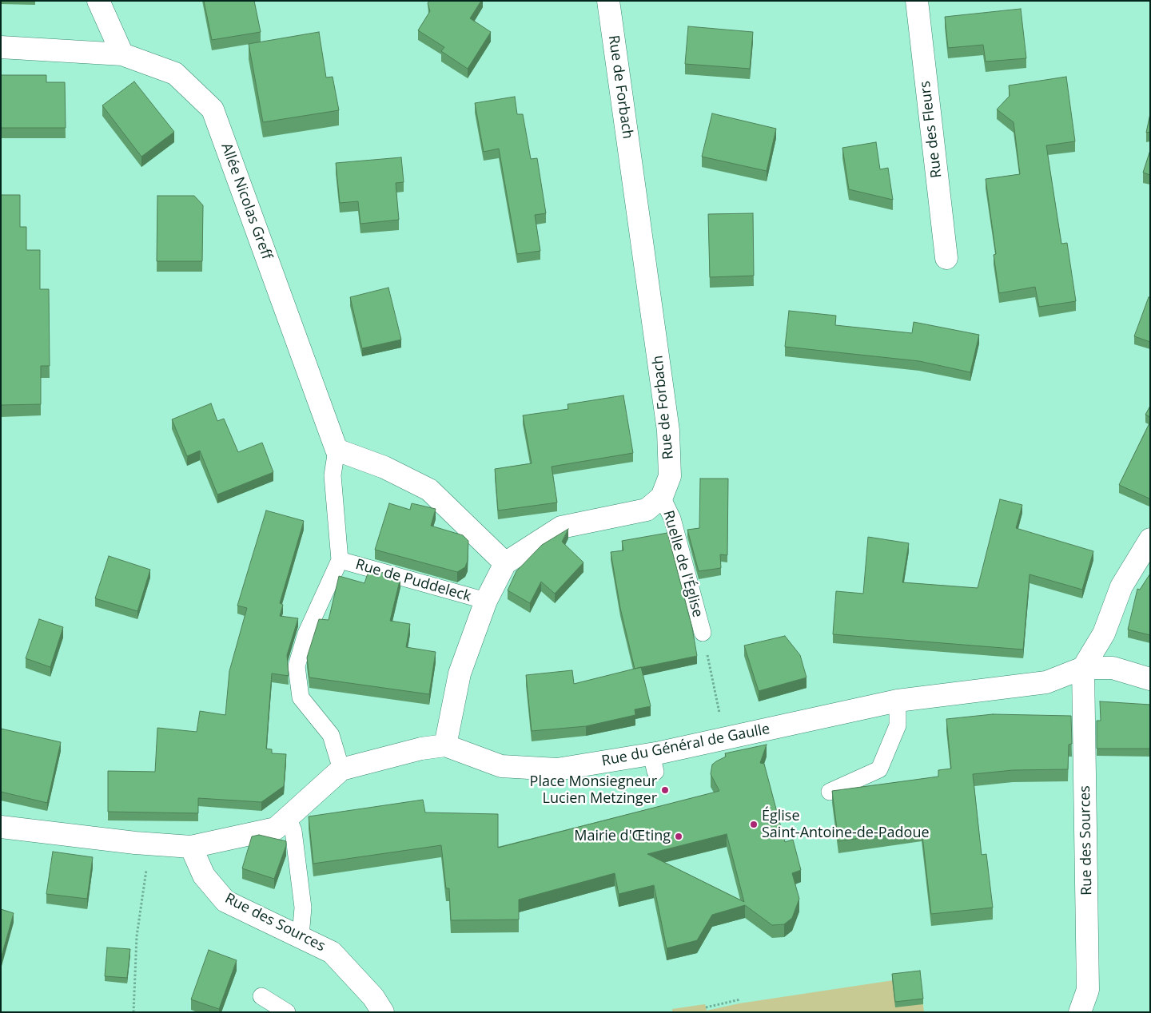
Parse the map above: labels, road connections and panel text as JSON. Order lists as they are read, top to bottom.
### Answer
{
  "streets": {
    "street": [
      "Rue de Forbach",
      "Rue des Fleurs",
      "Allée Nicolas Greff",
      "Rue du Général de Gaulle",
      "Rue des Sources"
    ],
    "lane": ["Ruelle de l'Église", "Rue de Puddeleck"]
  },
  "crossings": [
    ["Rue de Forbach", "Ruelle de l'Église"],
    ["Rue du Général de Gaulle", "Rue des Sources"]
  ],
  "places": ["Place Monsiegneur Lucien Metzinger", "Église Saint-Antoine-de-Padoue", "Mairie d'Œting"]
}
